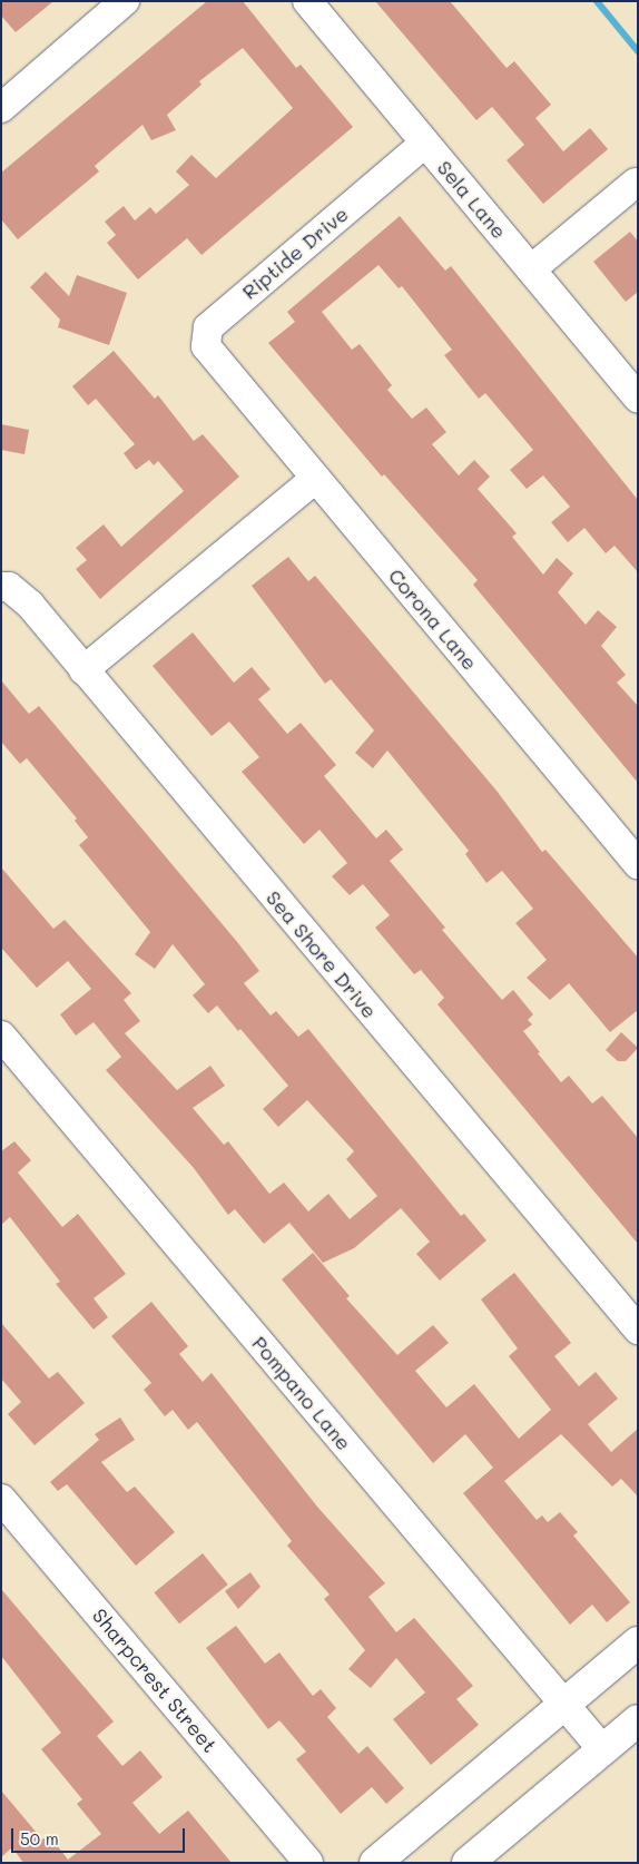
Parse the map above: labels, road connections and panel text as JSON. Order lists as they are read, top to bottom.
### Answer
{
  "streets": {
    "street": [
      "Sela Lane",
      "Riptide Drive",
      "Corona Lane",
      "Sea Shore Drive",
      "Pompano Lane",
      "Sharpcrest Street"
    ]
  },
  "crossings": [
    ["Sela Lane", "Riptide Drive"],
    ["Riptide Drive", "Corona Lane"]
  ],
  "scale_bar": "50 m"
}
